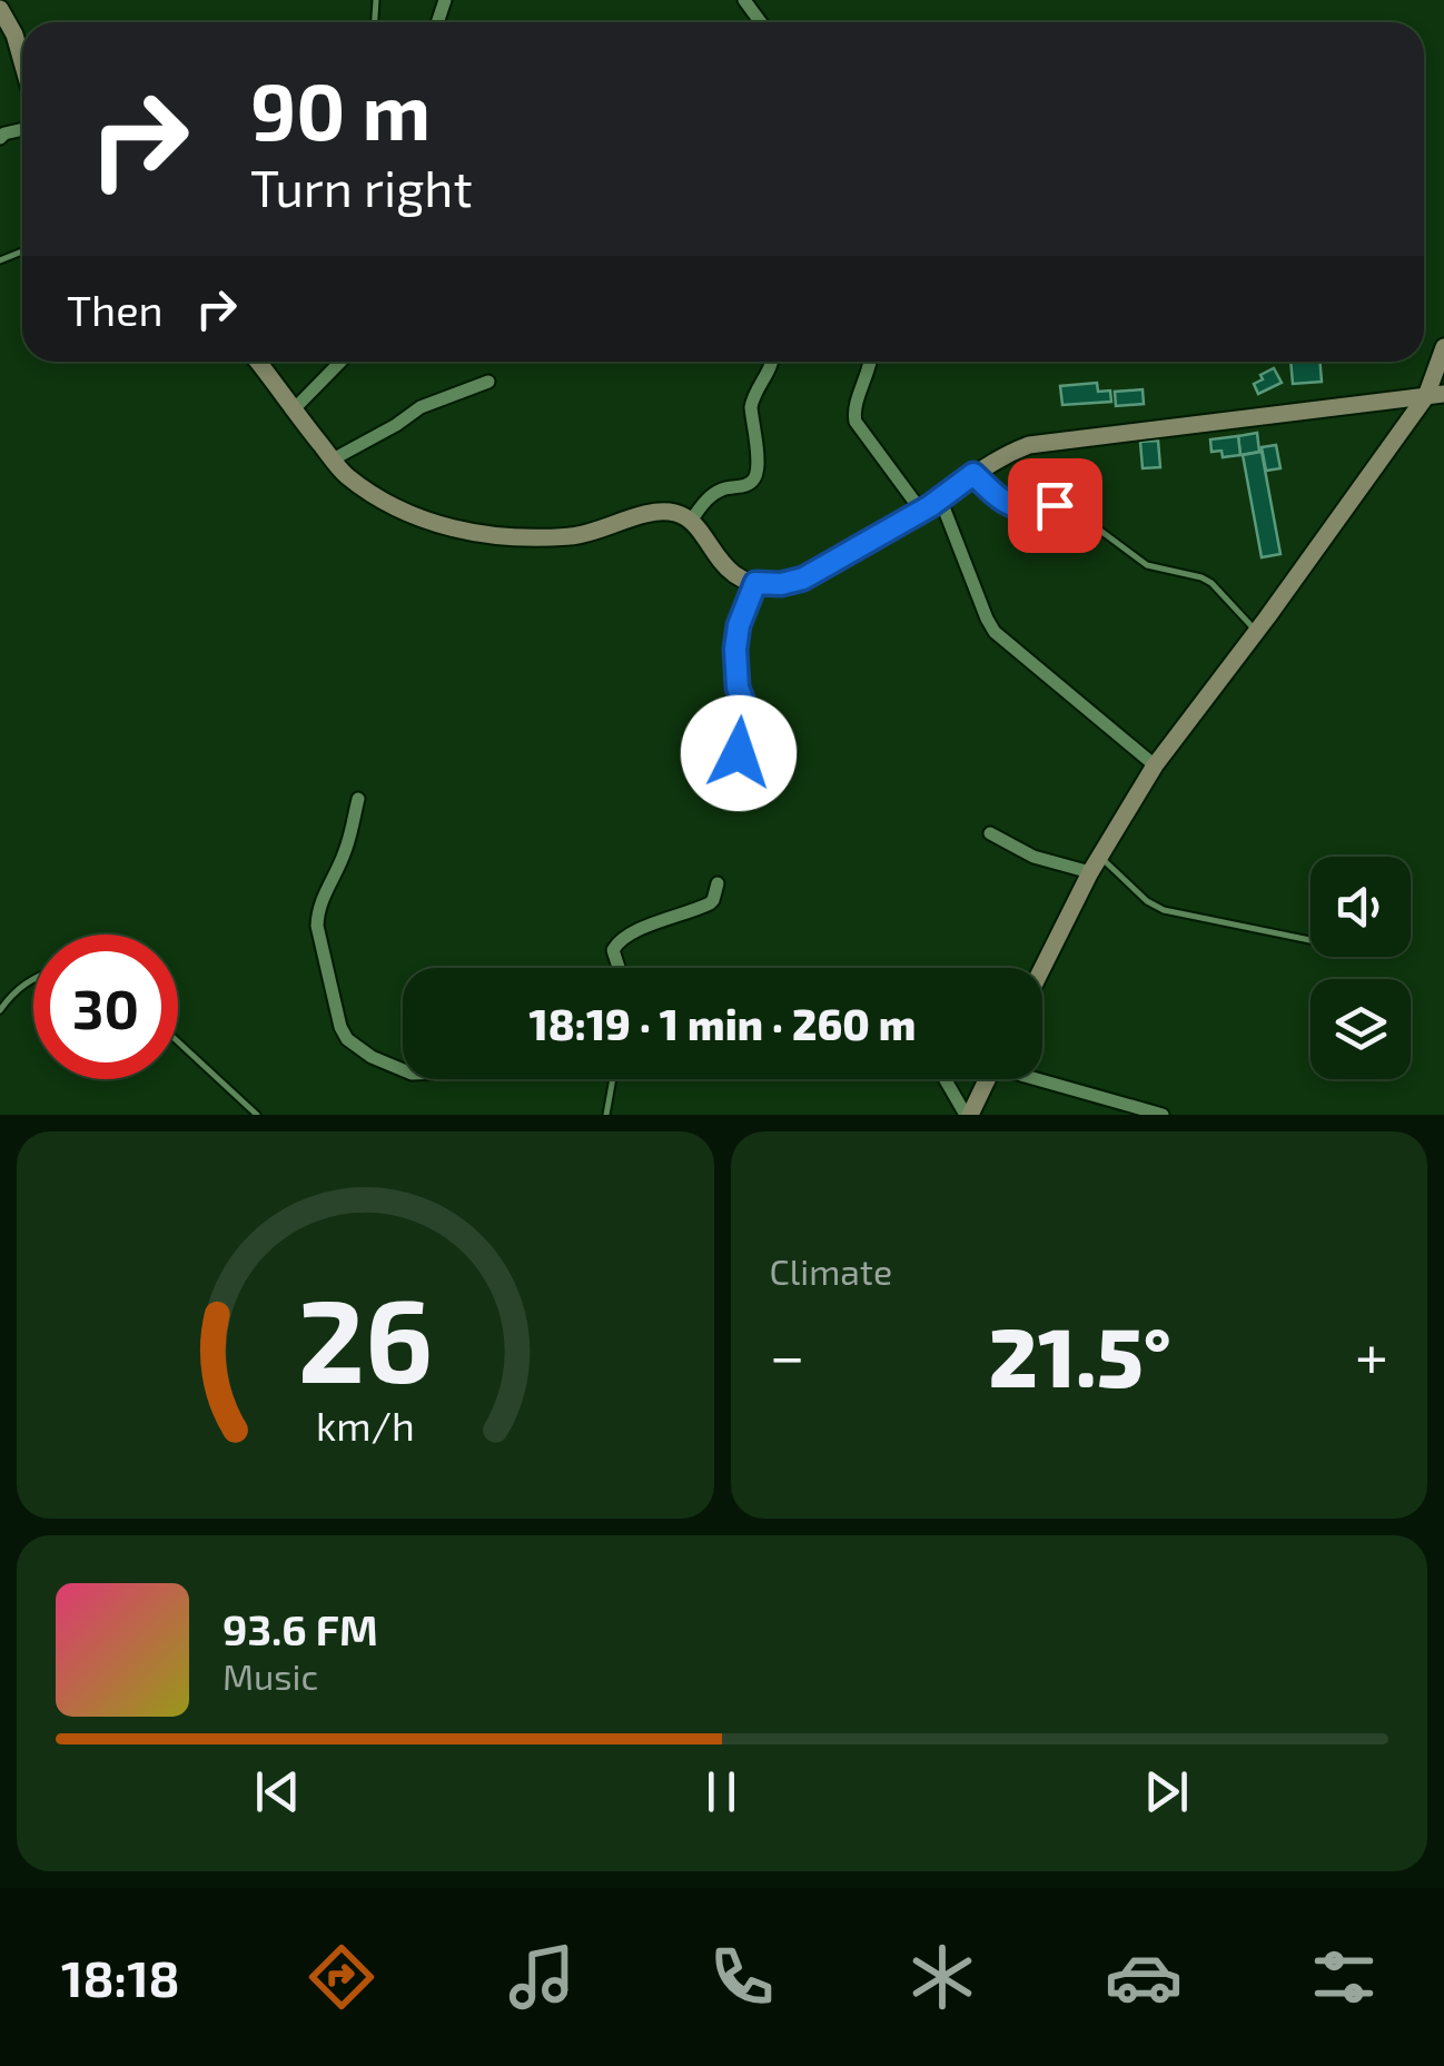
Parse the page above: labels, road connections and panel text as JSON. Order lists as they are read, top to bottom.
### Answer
{
  "page": {
    "turn": ["90 m", "Turn right"],
    "then": "Then",
    "limit": "30",
    "trip": "18:19 · 1 min · 260 m",
    "tile": "Climate",
    "heat": ["−", "21.5°", "+"],
    "song": ["93.6 FM", "Music"],
    "tabs": "18:18",
    "gauge": ["26", "km/h"]
  }
}
